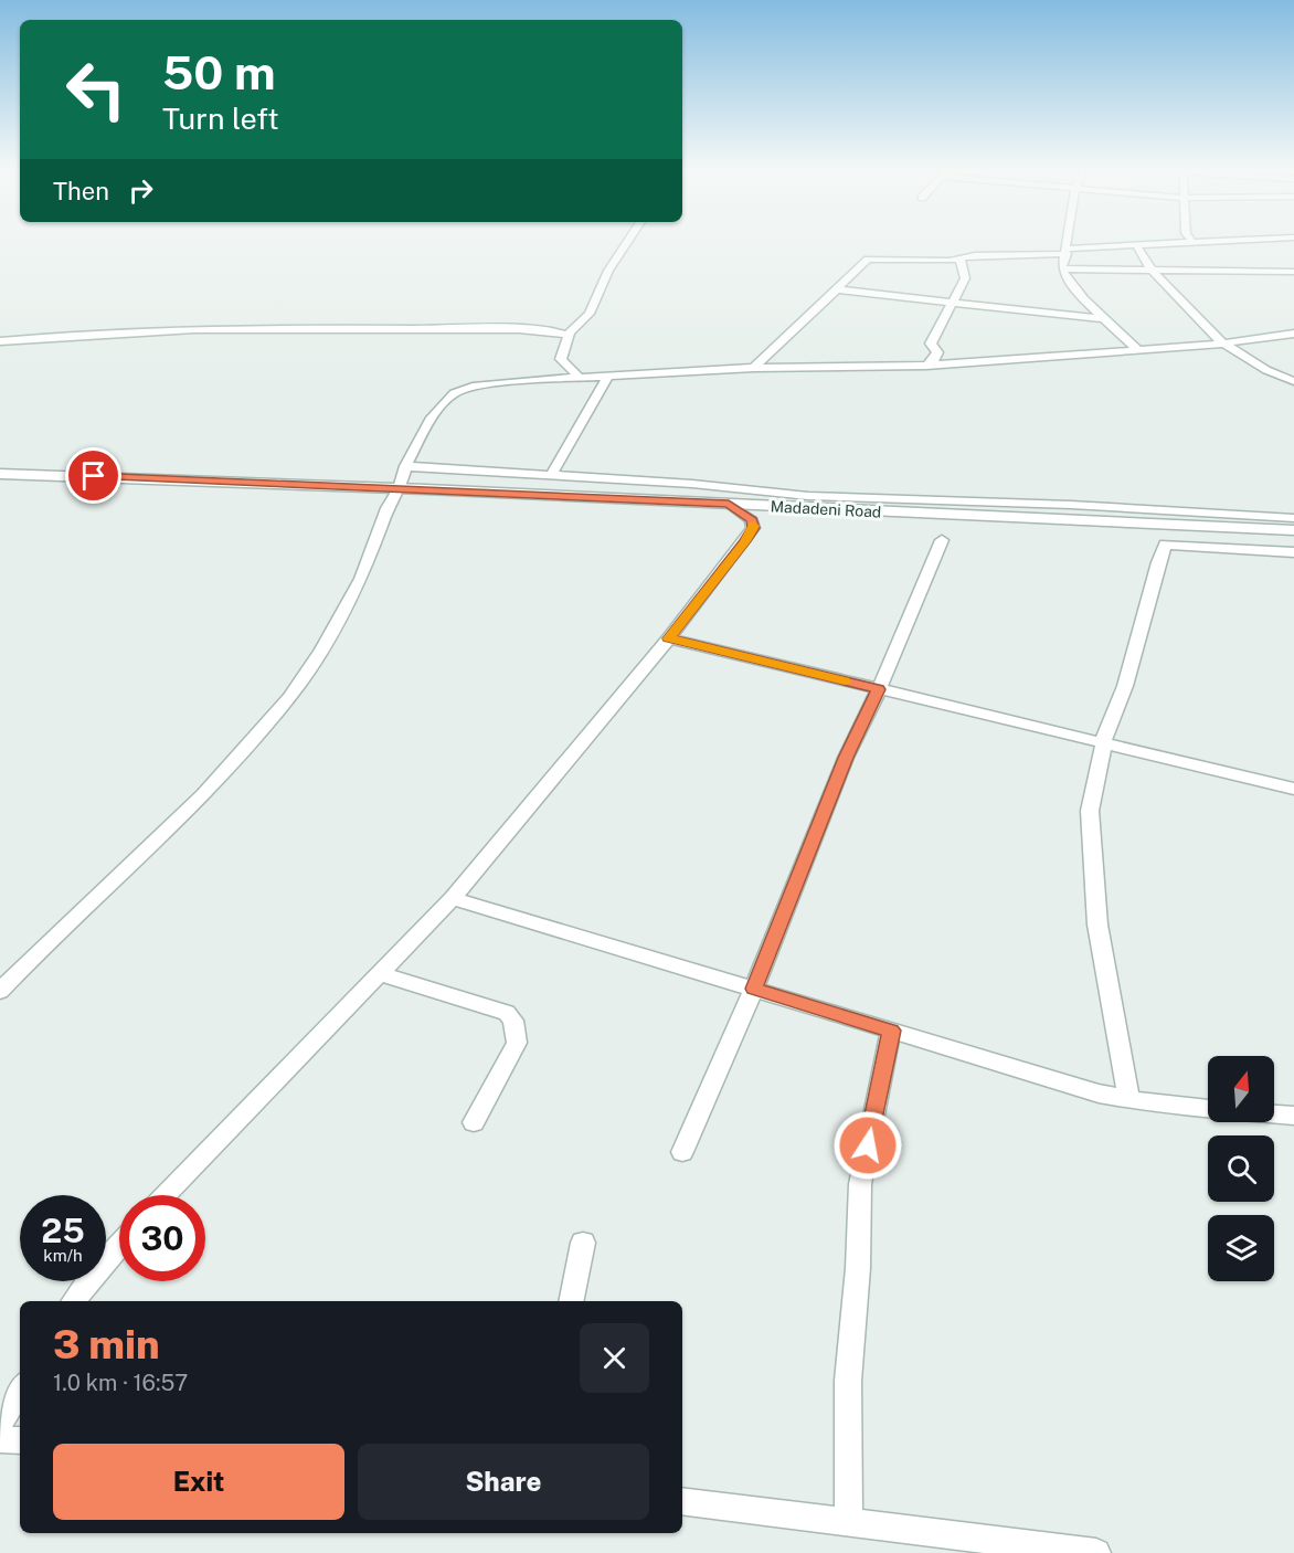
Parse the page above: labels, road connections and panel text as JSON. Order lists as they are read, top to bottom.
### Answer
{
  "streets": {
    "street": ["Madadeni Road"]
  },
  "north": "top",
  "page": {
    "turn": ["50 m", "Turn left"],
    "then": "Then",
    "speed": "25 km/h",
    "limit": "30",
    "heading": ["3 min", "1.0 km · 16:57"],
    "buttons": ["Exit", "Share"]
  }
}
